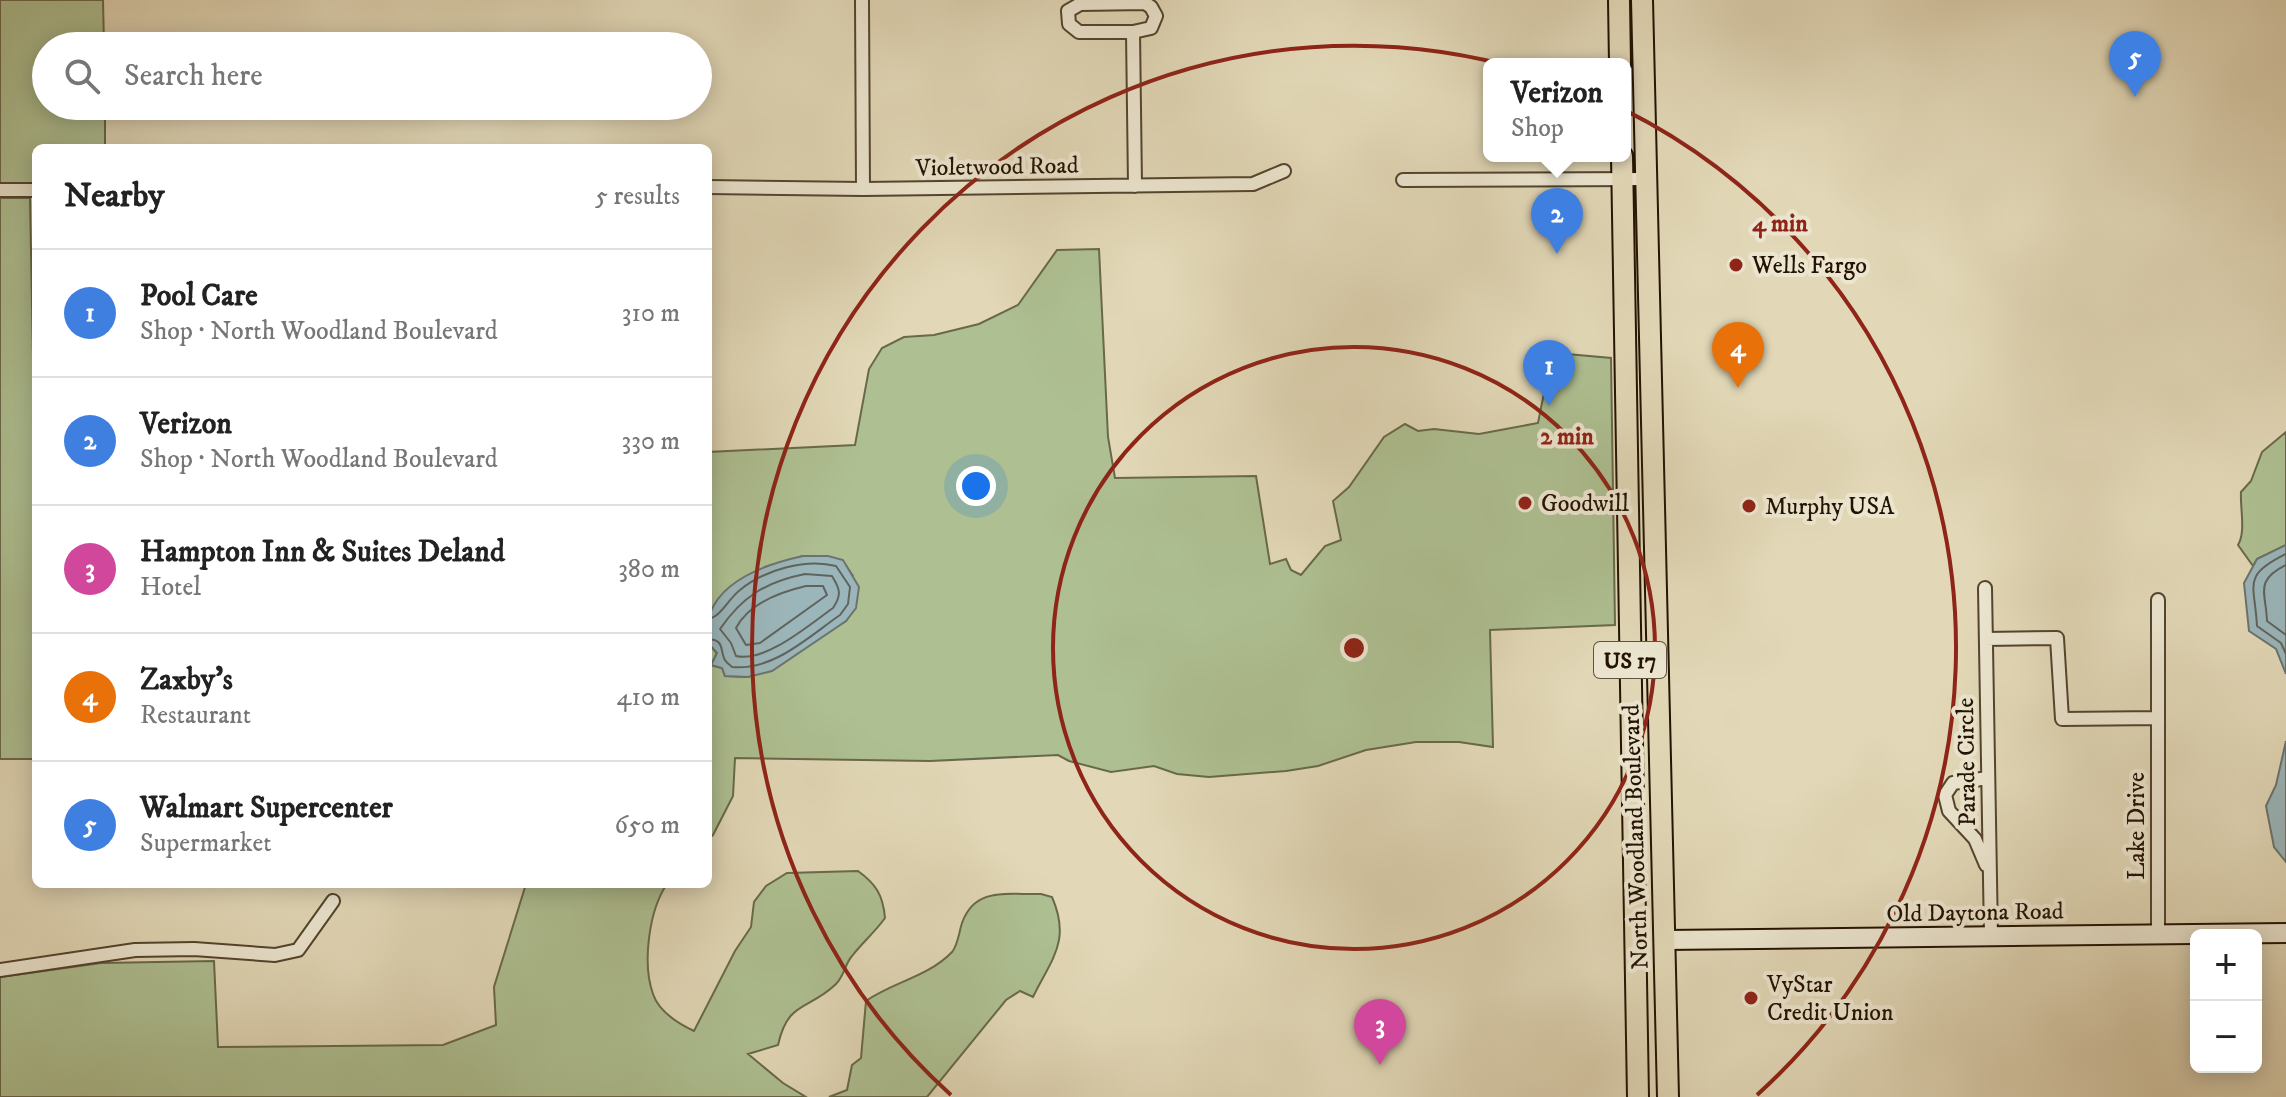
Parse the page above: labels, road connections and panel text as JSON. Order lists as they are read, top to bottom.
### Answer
{
  "streets": {
    "main road": ["US 17", "North Woodland Boulevard"],
    "street": [
      "Violetwood Road",
      "Parade Circle",
      "Lake Drive",
      "Old Daytona Road"
    ]
  },
  "crossings": [
    ["Parade Circle", "Old Daytona Road"],
    ["Lake Drive", "Old Daytona Road"],
    ["North Woodland Boulevard", "Old Daytona Road"]
  ],
  "places": [
    "Wells Fargo",
    "Goodwill",
    "Murphy USA",
    "VyStar Credit Union"
  ],
  "page": {
    "pins": [
      "5",
      "2",
      "4",
      "1",
      "3"
    ],
    "search": "Search here",
    "popup": ["Verizon", "Shop"],
    "heading": ["Nearby", "5 results"],
    "list": [
      {
        "mark": "1",
        "name": "Pool Care",
        "note": "Shop · North Woodland Boulevard",
        "value": "310 m"
      },
      {
        "mark": "2",
        "name": "Verizon",
        "note": "Shop · North Woodland Boulevard",
        "value": "330 m"
      },
      {
        "mark": "3",
        "name": "Hampton Inn & Suites Deland",
        "note": "Hotel",
        "value": "380 m"
      },
      {
        "mark": "4",
        "name": "Zaxby's",
        "note": "Restaurant",
        "value": "410 m"
      },
      {
        "mark": "5",
        "name": "Walmart Supercenter",
        "note": "Supermarket",
        "value": "650 m"
      }
    ],
    "map_buttons": ["+", "−"]
  },
  "rings": ["4 min", "2 min"]
}
